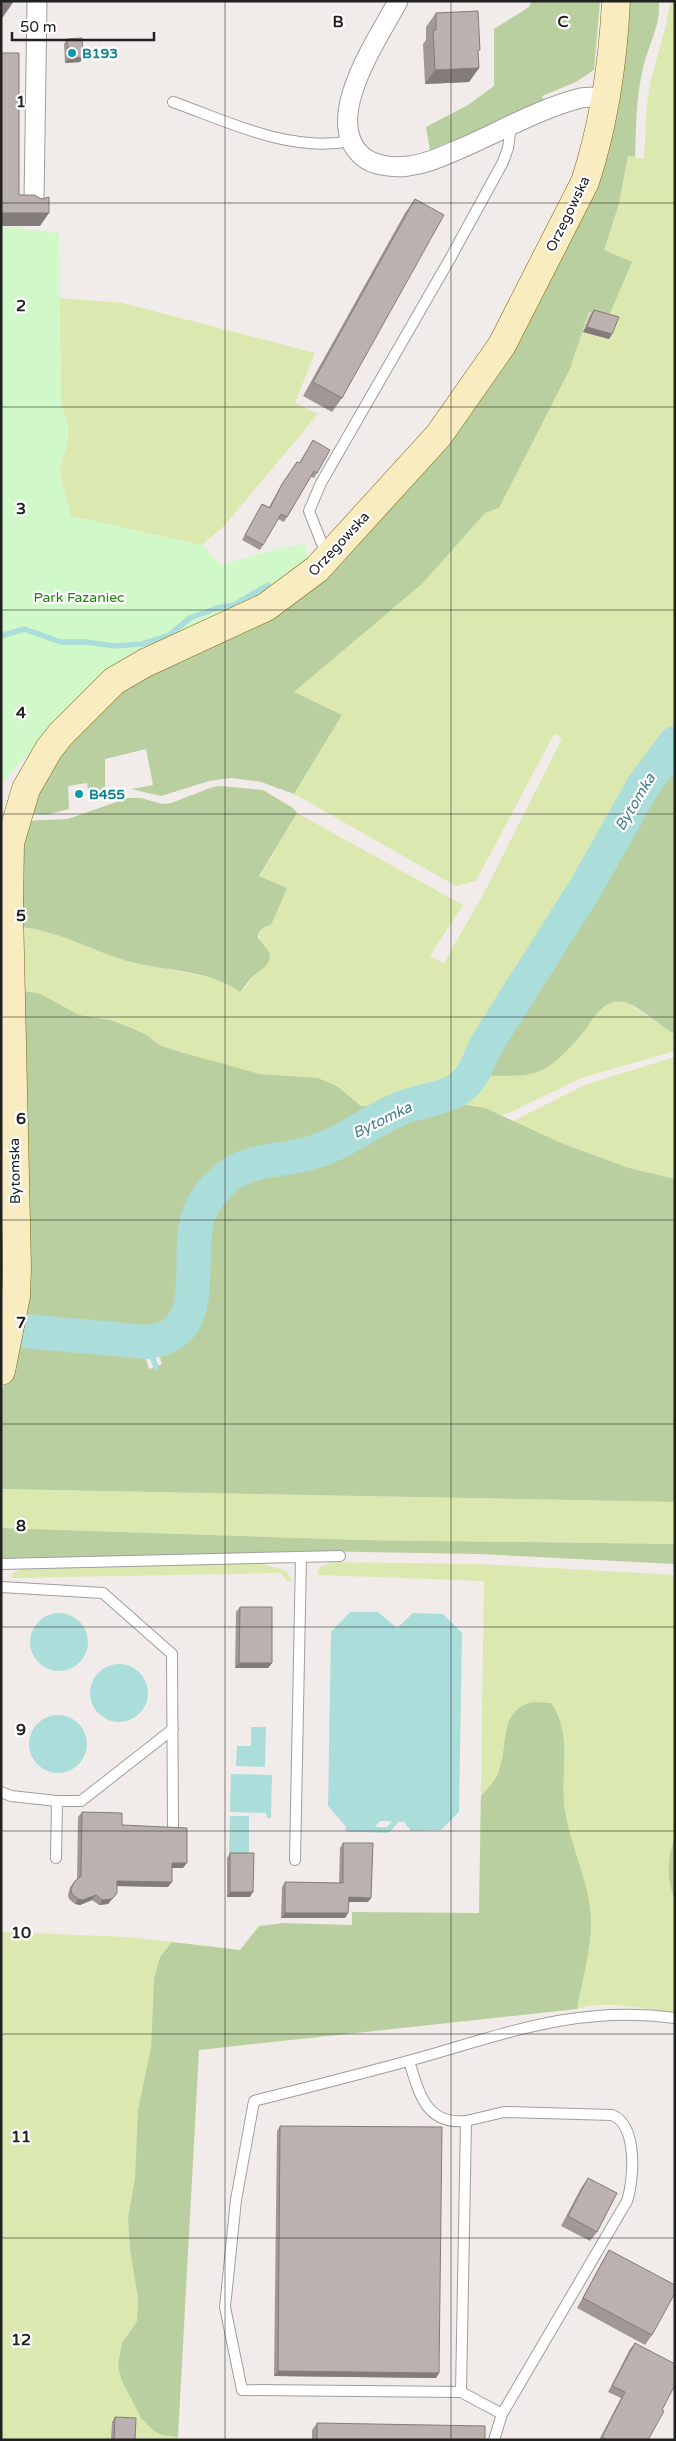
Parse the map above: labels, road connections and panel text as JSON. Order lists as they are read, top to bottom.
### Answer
{
  "streets": {
    "street": ["Orzegowska", "Bytomska"]
  },
  "crossings": [
    ["Orzegowska", "Bytomska"]
  ],
  "water": ["Bytomka"],
  "parks": ["Park Fazaniec"],
  "places": ["B193", "B455"],
  "scale_bar": "50 m",
  "grid": {
    "columns": ["B", "C"],
    "rows": [
      "1",
      "2",
      "3",
      "4",
      "5",
      "6",
      "7",
      "8",
      "9",
      "10",
      "11",
      "12"
    ]
  }
}
